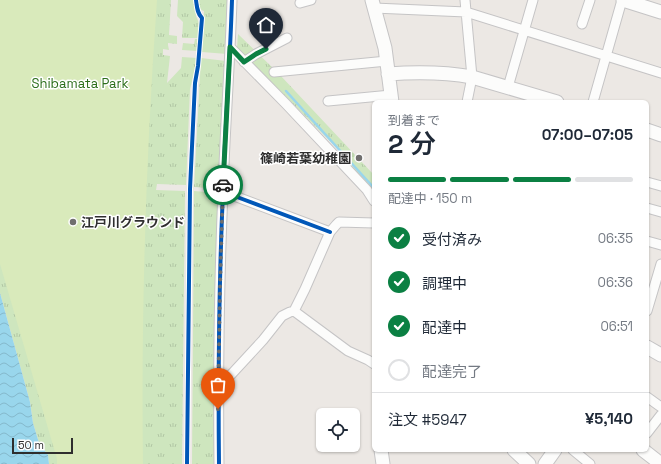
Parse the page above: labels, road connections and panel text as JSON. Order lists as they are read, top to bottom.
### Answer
{
  "parks": ["Shibamata Park"],
  "places": ["篠崎若葉幼稚園", "江戸川グラウンド"],
  "scale_bar": "50 m",
  "page": {
    "heading": ["2 分", "到着まで", "07:00–07:05"],
    "panel": ["注文 #5947", "¥5,140"],
    "bar": "配達中 · 150 m",
    "list": [
      ["受付済み", "06:35"],
      ["調理中", "06:36"],
      ["配達中", "06:51"],
      "配達完了"
    ],
    "scale": "50 m"
  }
}
